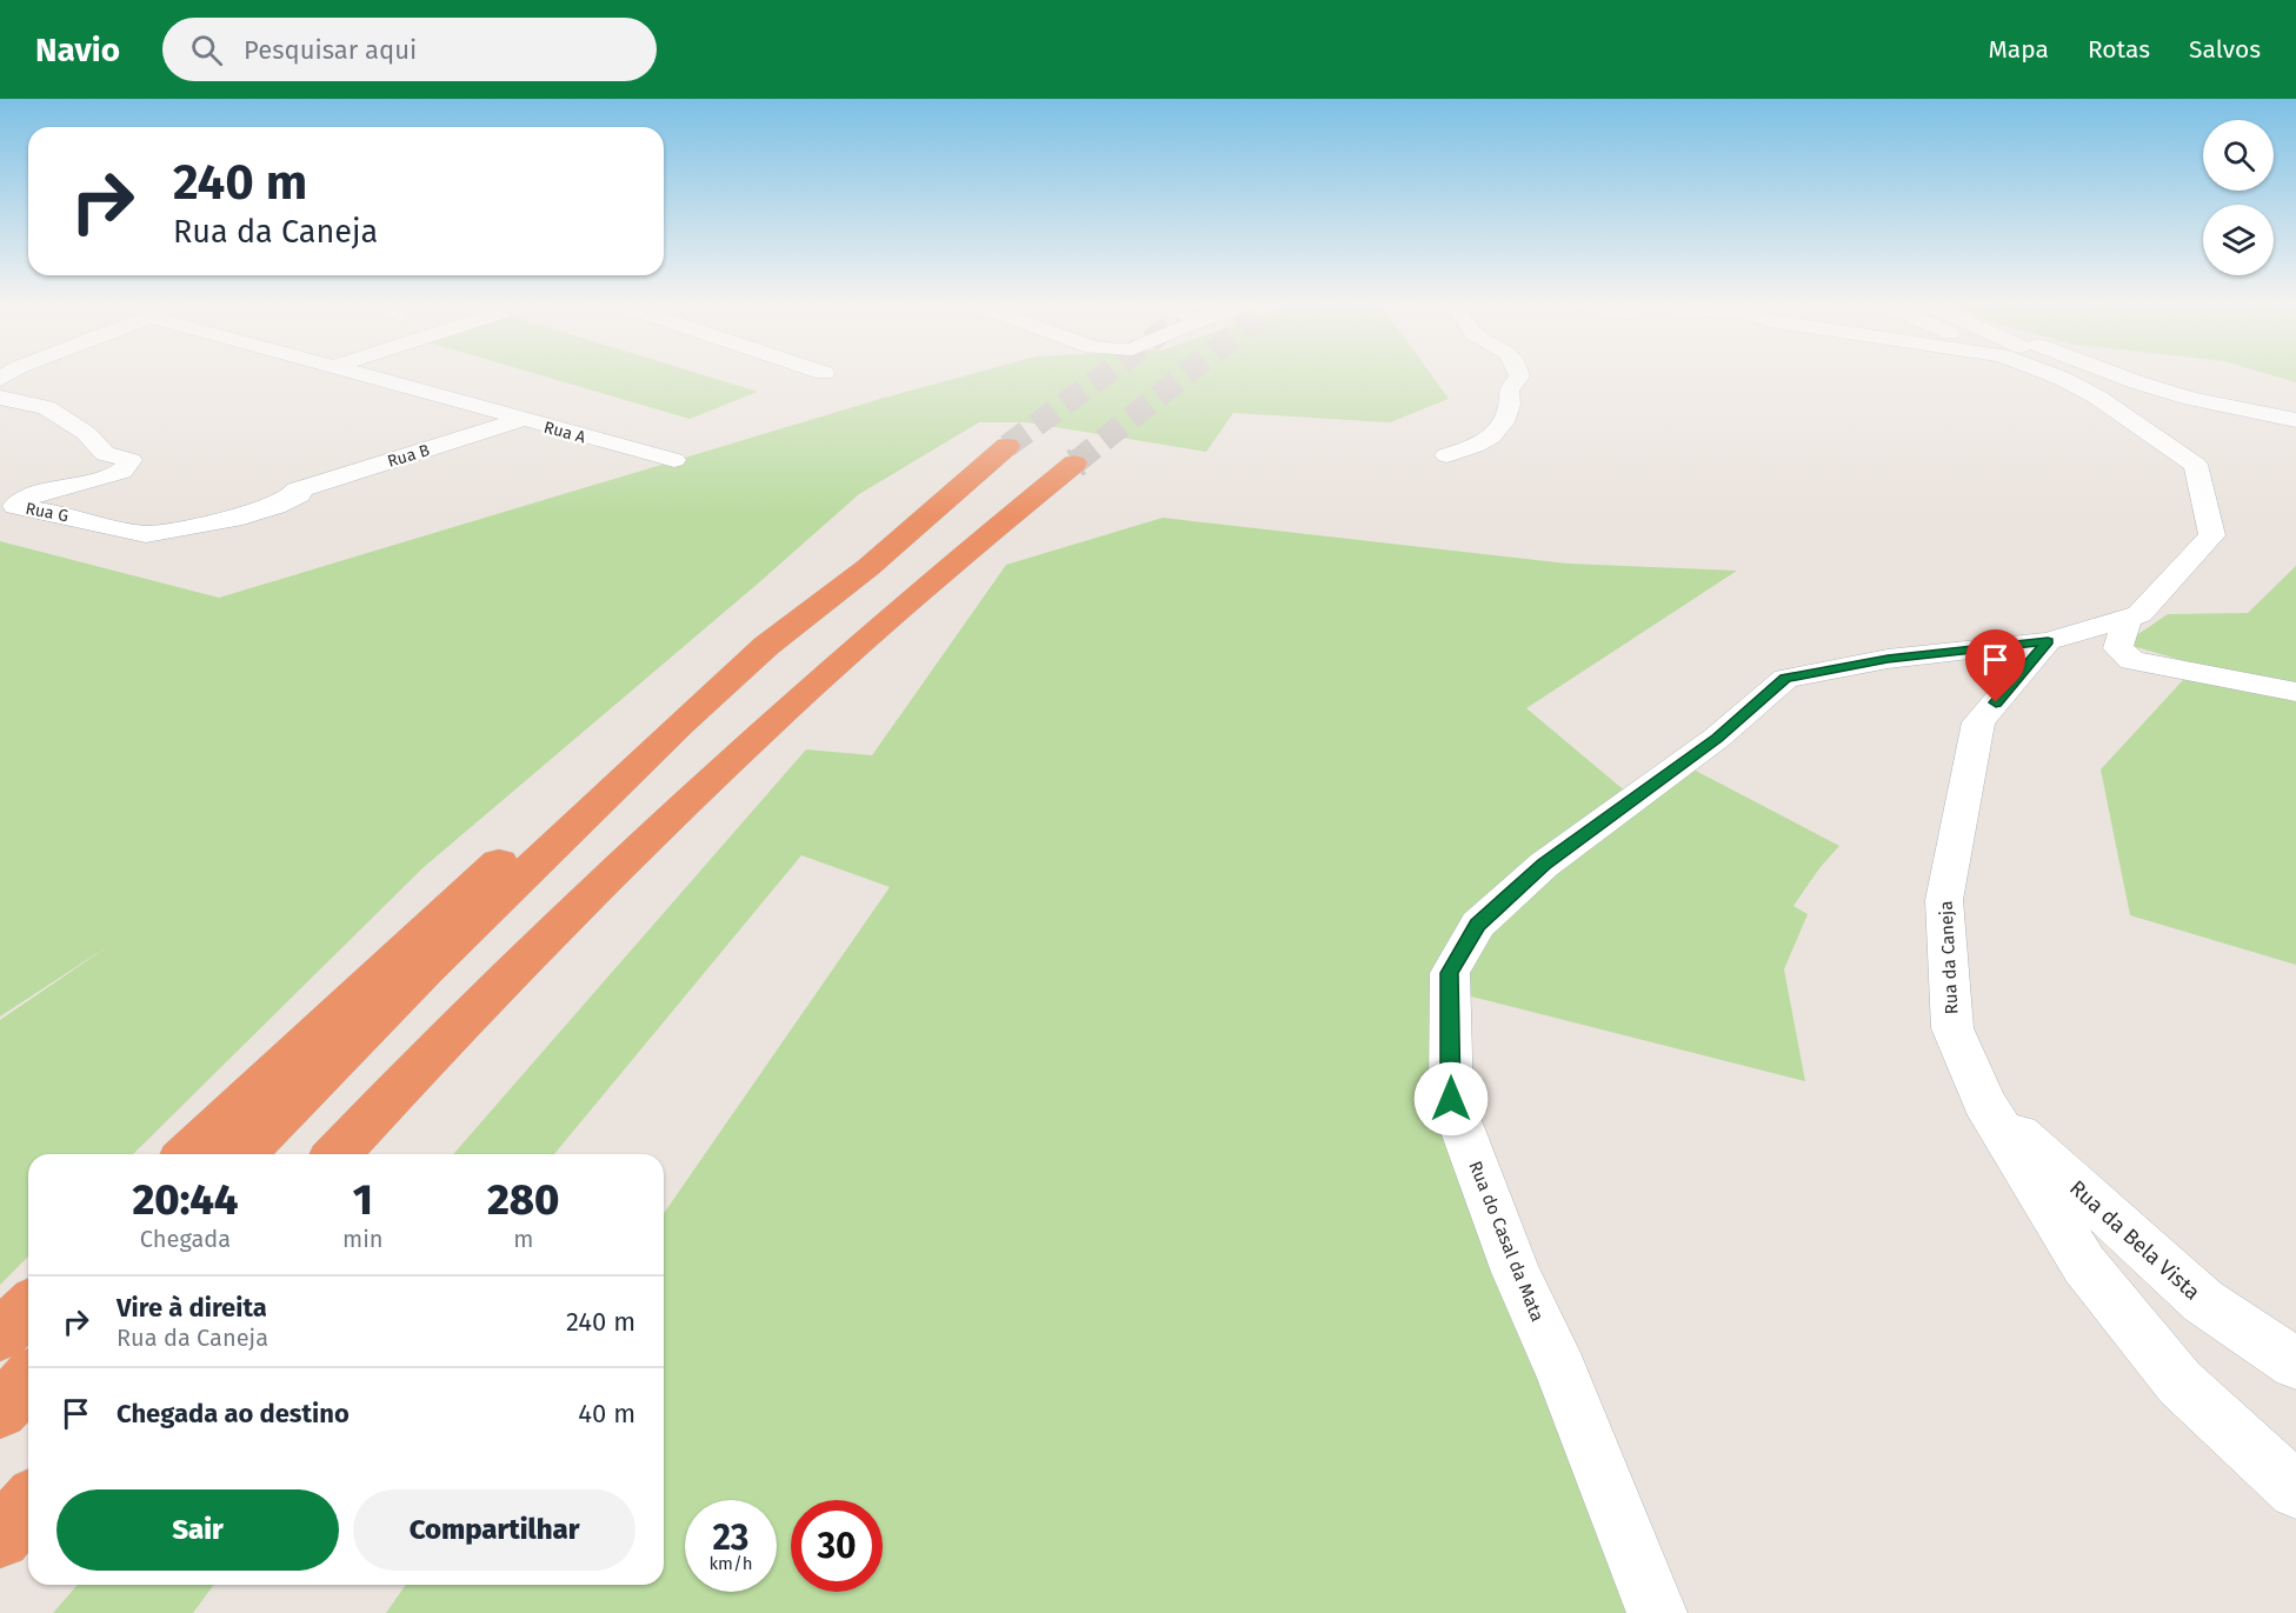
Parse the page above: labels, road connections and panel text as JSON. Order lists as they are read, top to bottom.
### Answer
{
  "streets": {
    "street": [
      "Rua A",
      "Rua B",
      "Rua G",
      "Rua da Caneja",
      "Rua da Bela Vista",
      "Rua do Casal da Mata"
    ]
  },
  "crossings": [
    ["Rua A", "Rua B"],
    ["Rua B", "Rua G"],
    ["Rua da Caneja", "Rua da Bela Vista"],
    ["Rua da Caneja", "Rua do Casal da Mata"]
  ],
  "page": {
    "header": "Navio",
    "search": "Pesquisar aqui",
    "nav": ["Mapa", "Rotas", "Salvos"],
    "turn": ["240 m", "Rua da Caneja"],
    "eta": [
      "20:44",
      "Chegada",
      "1",
      "min",
      "280",
      "m"
    ],
    "list": [
      {
        "name": "Vire à direita",
        "note": "Rua da Caneja",
        "value": "240 m"
      },
      {
        "name": "Chegada ao destino",
        "value": "40 m"
      }
    ],
    "buttons": ["Sair", "Compartilhar"],
    "speed": "23 km/h",
    "limit": "30"
  }
}
